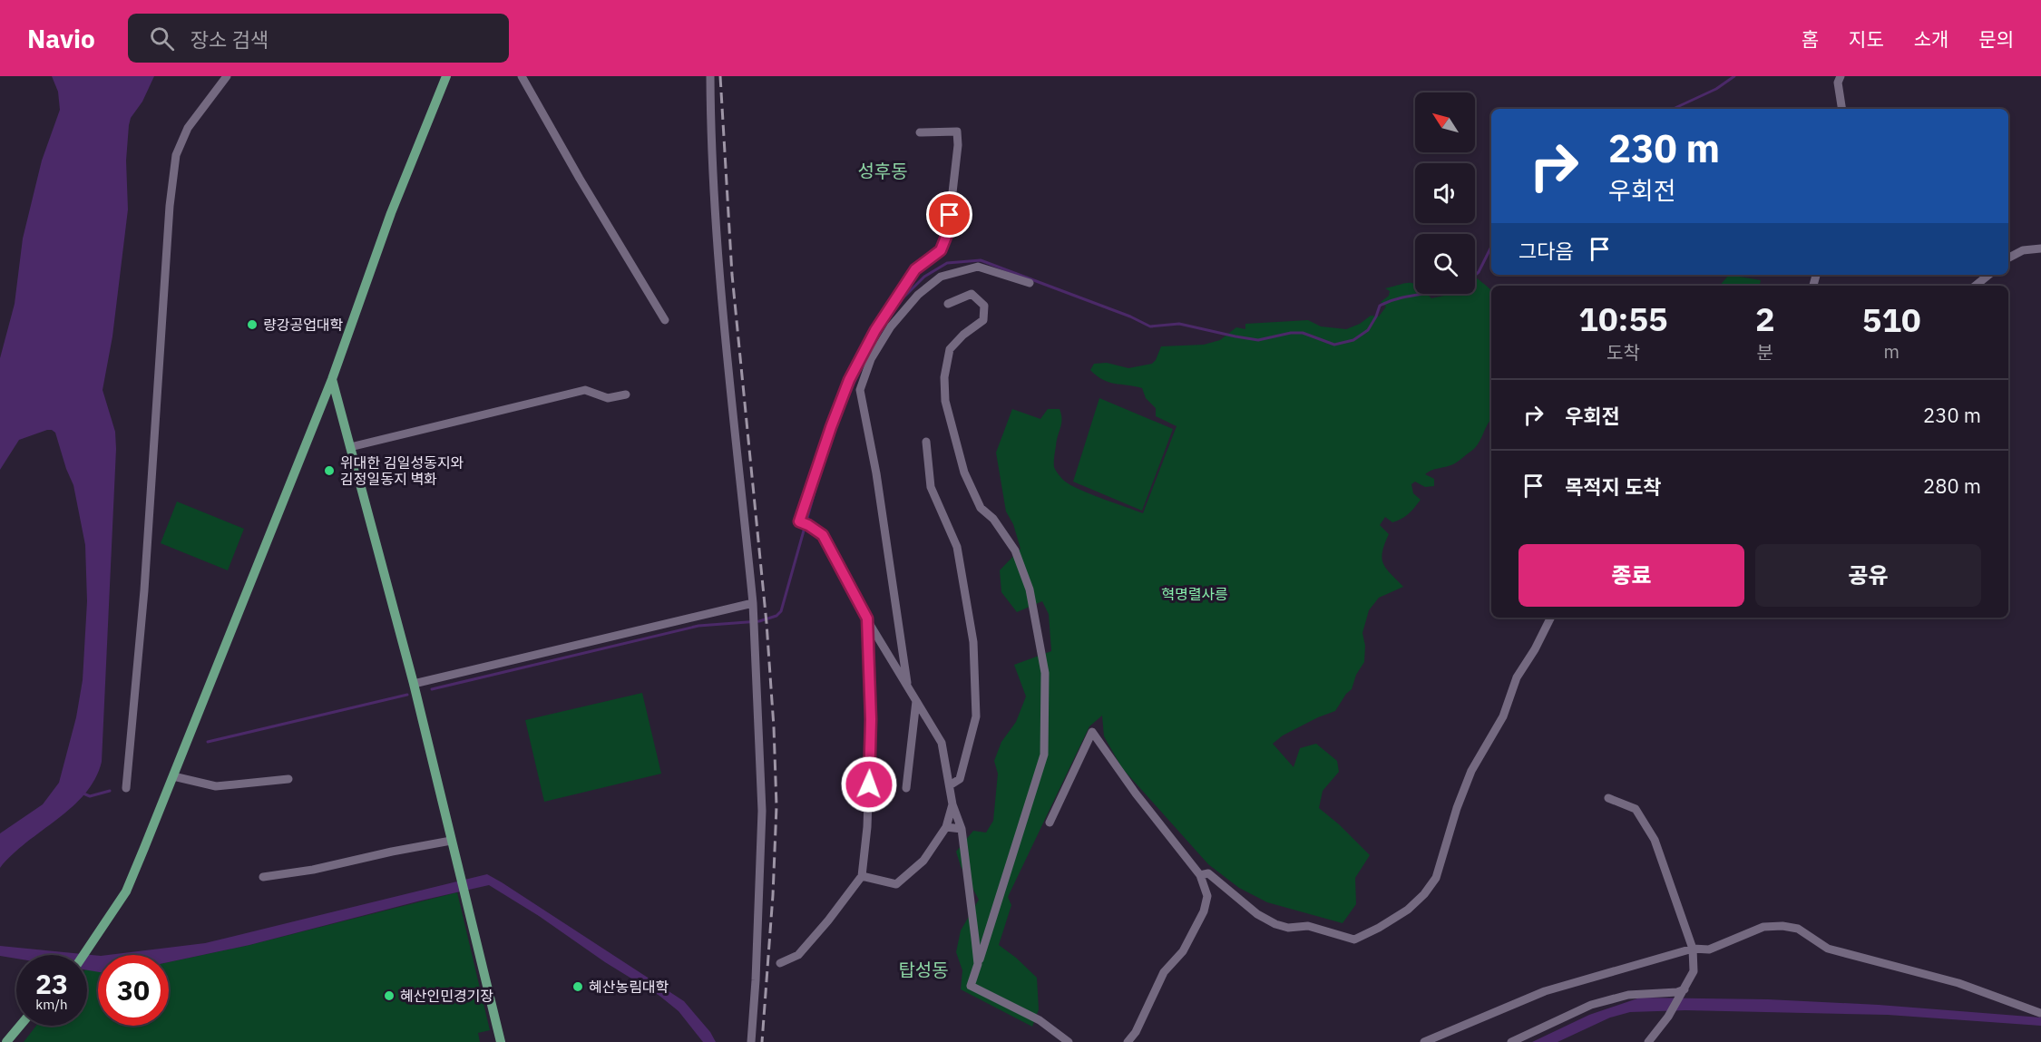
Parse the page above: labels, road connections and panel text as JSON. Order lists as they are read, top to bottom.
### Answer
{
  "districts": ["성후동", "탑성동"],
  "parks": ["혁명렬사릉"],
  "places": [
    "량강공업대학",
    "위대한 김일성동지와 김정일동지 벽화",
    "혜산농림대학",
    "혜산인민경기장"
  ],
  "north": "top left",
  "page": {
    "header": "Navio",
    "search": "장소 검색",
    "nav": [
      "홈",
      "지도",
      "소개",
      "문의"
    ],
    "turn": ["230 m", "우회전"],
    "then": "그다음",
    "eta": [
      "10:55",
      "도착",
      "2",
      "분",
      "510",
      "m"
    ],
    "list": [
      {
        "name": "우회전",
        "value": "230 m"
      },
      {
        "name": "목적지 도착",
        "value": "280 m"
      }
    ],
    "buttons": ["종료", "공유"],
    "speed": "23 km/h",
    "limit": "30"
  }
}
